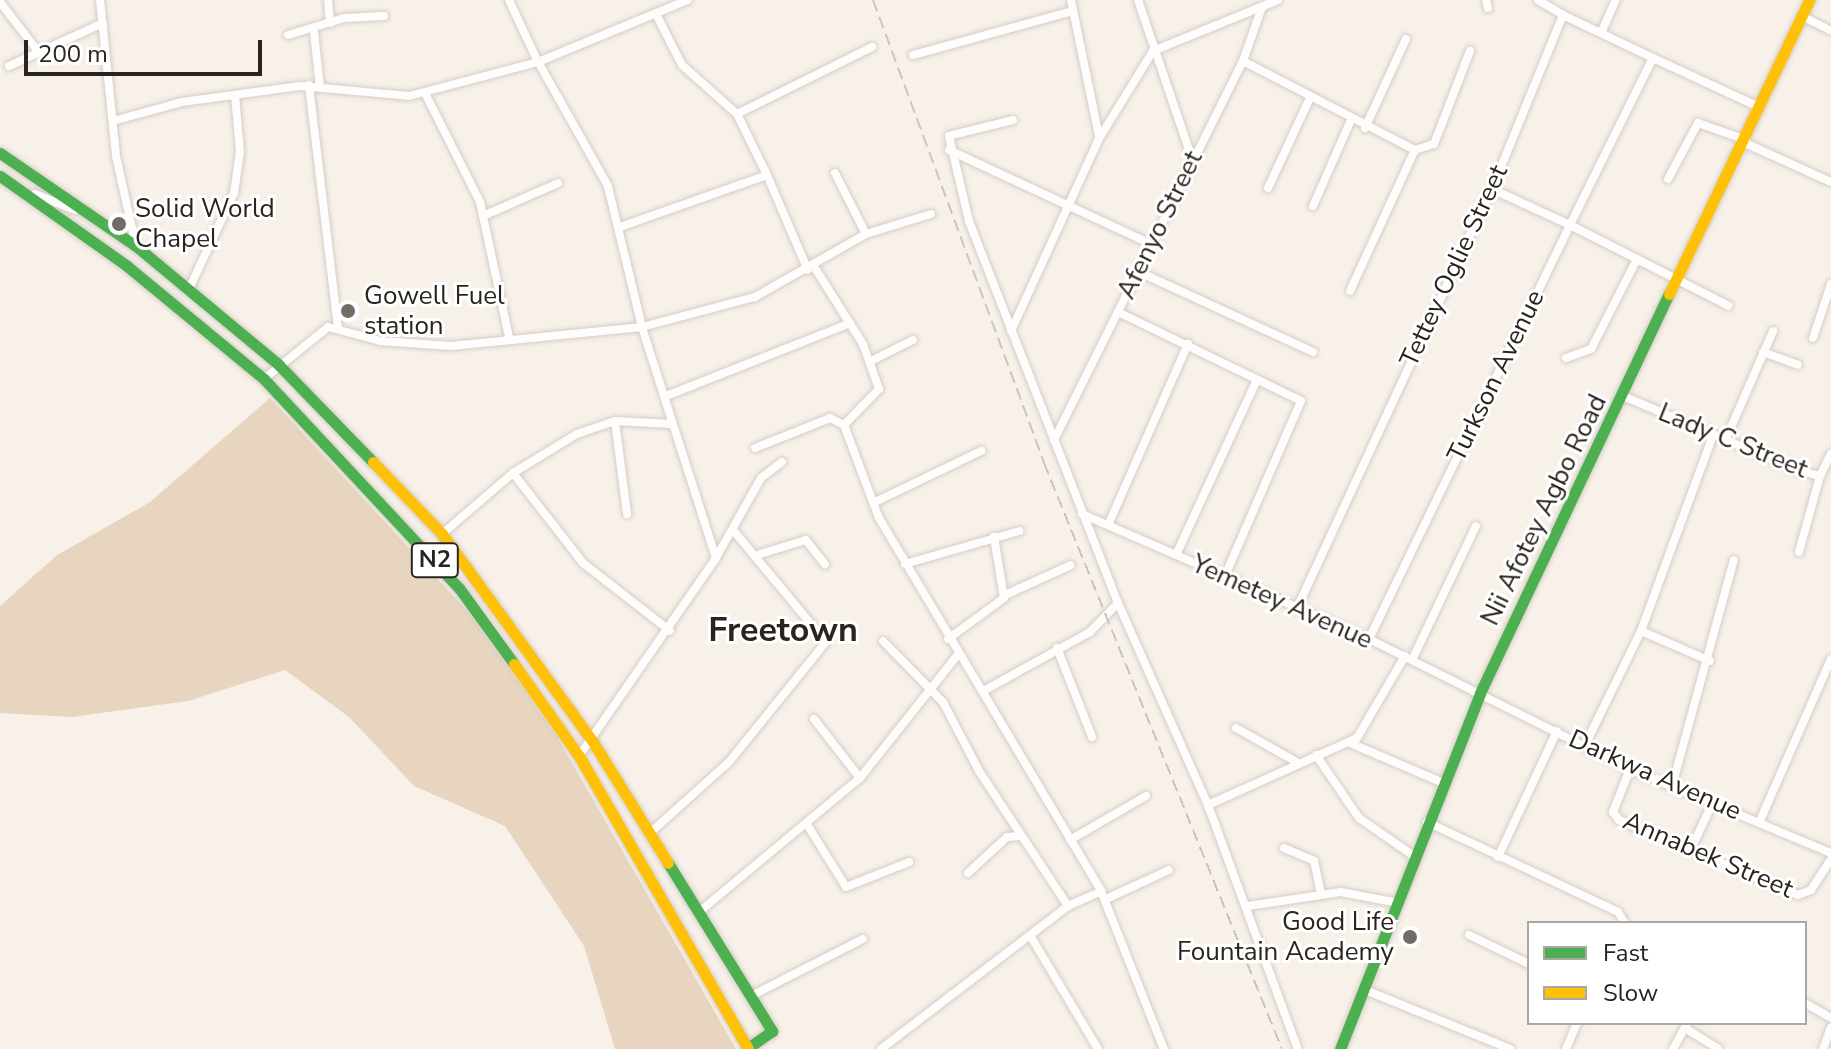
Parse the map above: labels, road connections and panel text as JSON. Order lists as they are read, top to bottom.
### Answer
{
  "streets": {
    "main road": ["Nii Afotey Agbo Road", "N2"],
    "street": [
      "Afenyo Street",
      "Tettey Oglie Street",
      "Turkson Avenue",
      "Lady C Street",
      "Yemetey Avenue",
      "Darkwa Avenue",
      "Annabek Street"
    ]
  },
  "crossings": [
    ["Tettey Oglie Street", "Yemetey Avenue"],
    ["Turkson Avenue", "Yemetey Avenue"],
    ["Lady C Street", "Nii Afotey Agbo Road"],
    ["Nii Afotey Agbo Road", "Yemetey Avenue"],
    ["Nii Afotey Agbo Road", "Darkwa Avenue"],
    ["Yemetey Avenue", "Darkwa Avenue"],
    ["Darkwa Avenue", "Annabek Street"]
  ],
  "districts": ["Freetown"],
  "places": ["Solid World Chapel", "Gowell Fuel station", "Good Life Fountain Academy"],
  "legend": ["Fast", "Slow"],
  "scale_bar": "200 m"
}
